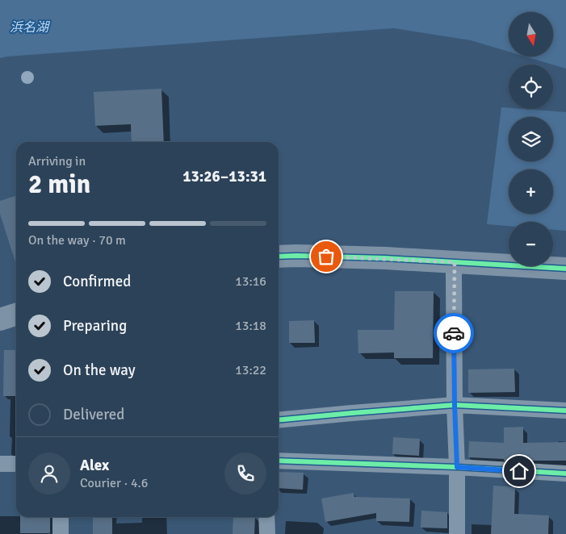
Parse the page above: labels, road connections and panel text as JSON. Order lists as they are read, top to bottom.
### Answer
{
  "water": ["浜名湖"],
  "north": "bottom",
  "page": {
    "map_buttons": ["+", "−"],
    "heading": ["2 min", "Arriving in", "13:26–13:31"],
    "panel": ["Alex", "Courier · 4.6"],
    "bar": "On the way · 70 m",
    "list": [
      ["Confirmed", "13:16"],
      ["Preparing", "13:18"],
      ["On the way", "13:22"],
      "Delivered"
    ]
  }
}
